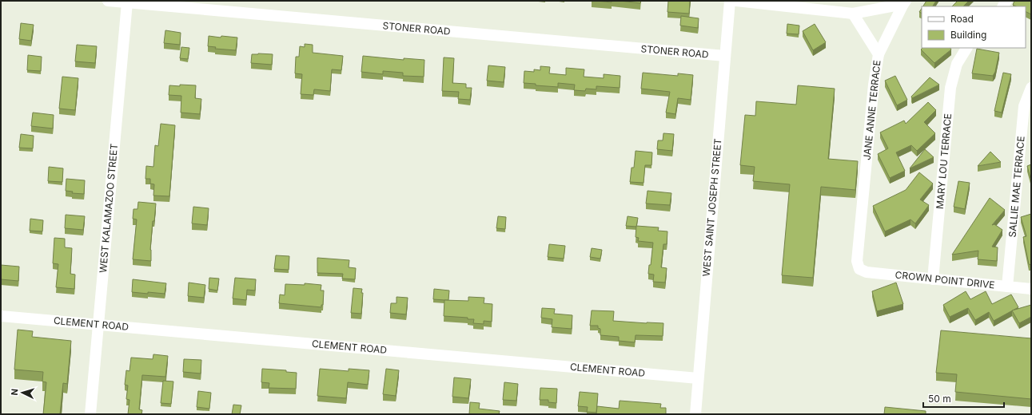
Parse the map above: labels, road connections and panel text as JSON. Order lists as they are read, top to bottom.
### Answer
{
  "streets": {
    "street": [
      "STONER ROAD",
      "JANE ANNE TERRACE",
      "MARY LOU TERRACE",
      "SALLIE MAE TERRACE",
      "WEST SAINT JOSEPH STREET",
      "WEST KALAMAZOO STREET",
      "CROWN POINT DRIVE",
      "CLEMENT ROAD"
    ]
  },
  "crossings": [
    ["STONER ROAD", "WEST SAINT JOSEPH STREET"],
    ["STONER ROAD", "WEST KALAMAZOO STREET"],
    ["JANE ANNE TERRACE", "CROWN POINT DRIVE"],
    ["MARY LOU TERRACE", "CROWN POINT DRIVE"],
    ["SALLIE MAE TERRACE", "CROWN POINT DRIVE"],
    ["WEST SAINT JOSEPH STREET", "CLEMENT ROAD"],
    ["WEST KALAMAZOO STREET", "CLEMENT ROAD"]
  ],
  "legend": ["Road", "Building"],
  "scale_bar": "50 m",
  "north": "left"
}
